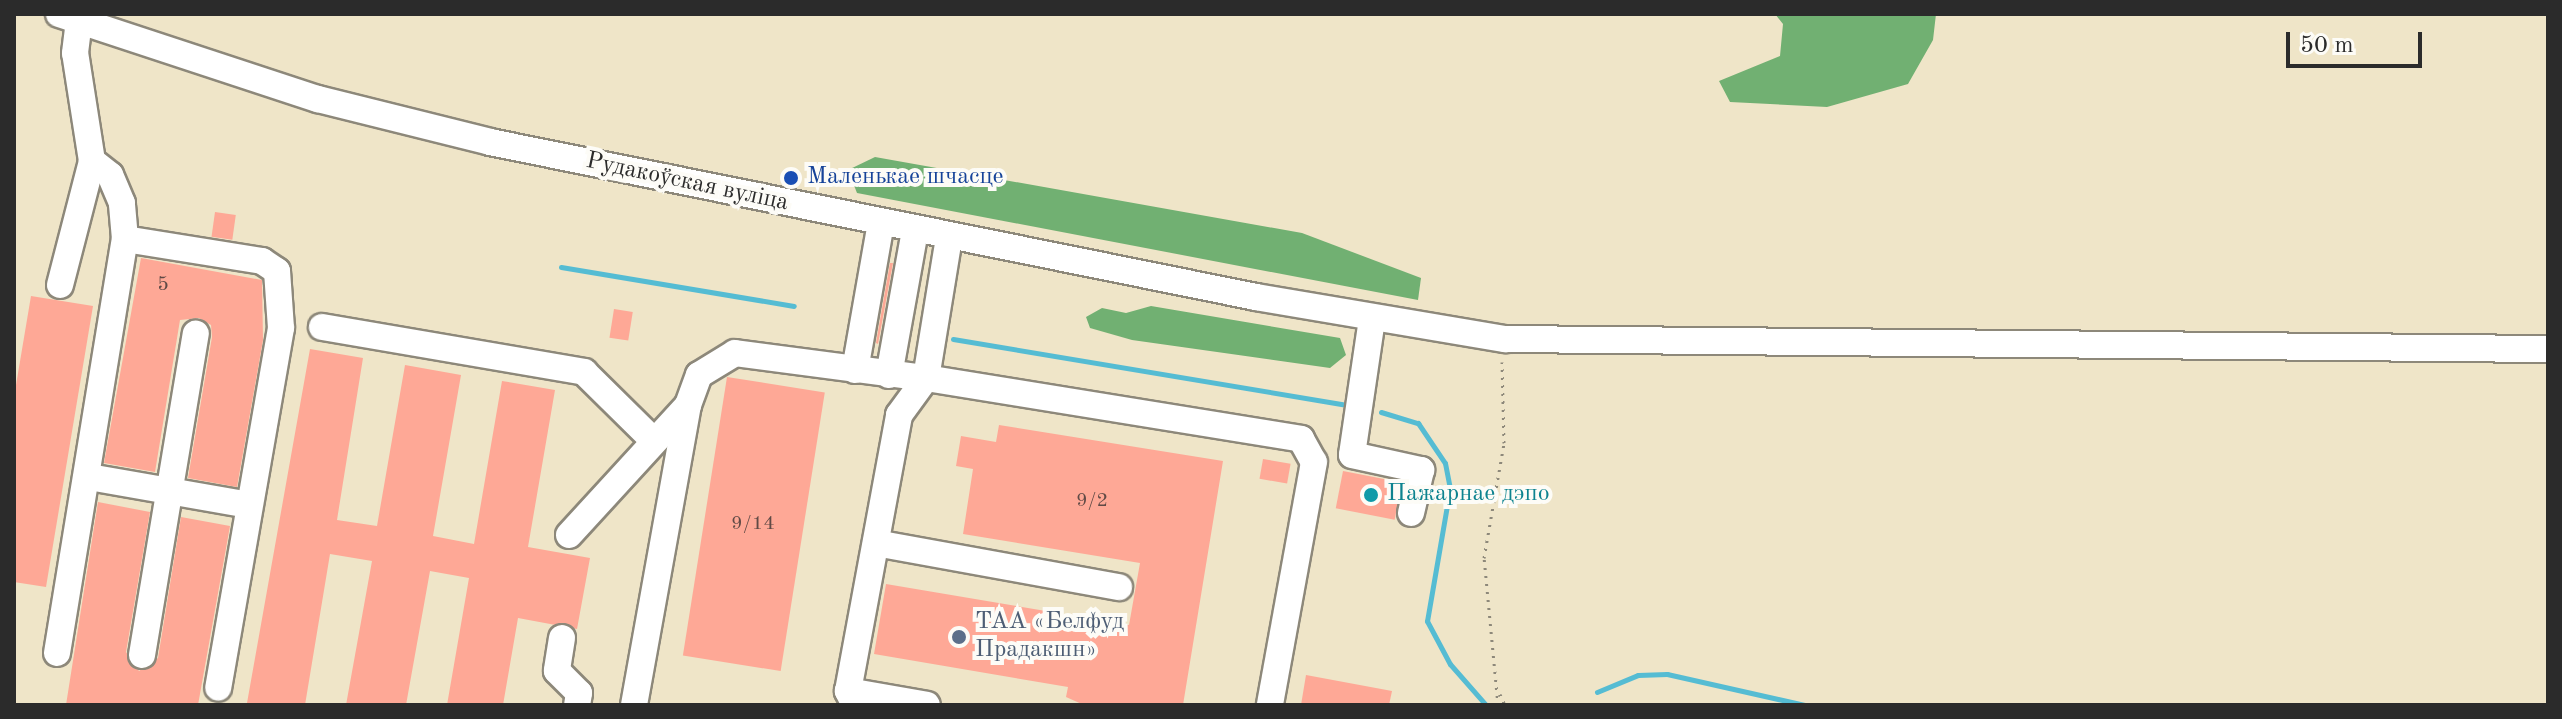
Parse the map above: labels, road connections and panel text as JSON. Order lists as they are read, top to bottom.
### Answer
{
  "streets": {
    "street": ["Рудакоўская вуліца"]
  },
  "places": ["Маленькае шчасце", "Пажарнае дэпо", "ТАА «Белфуд Прадакшн»"],
  "house_numbers": ["5", "9/2", "9/14"],
  "scale_bar": "50 m"
}
